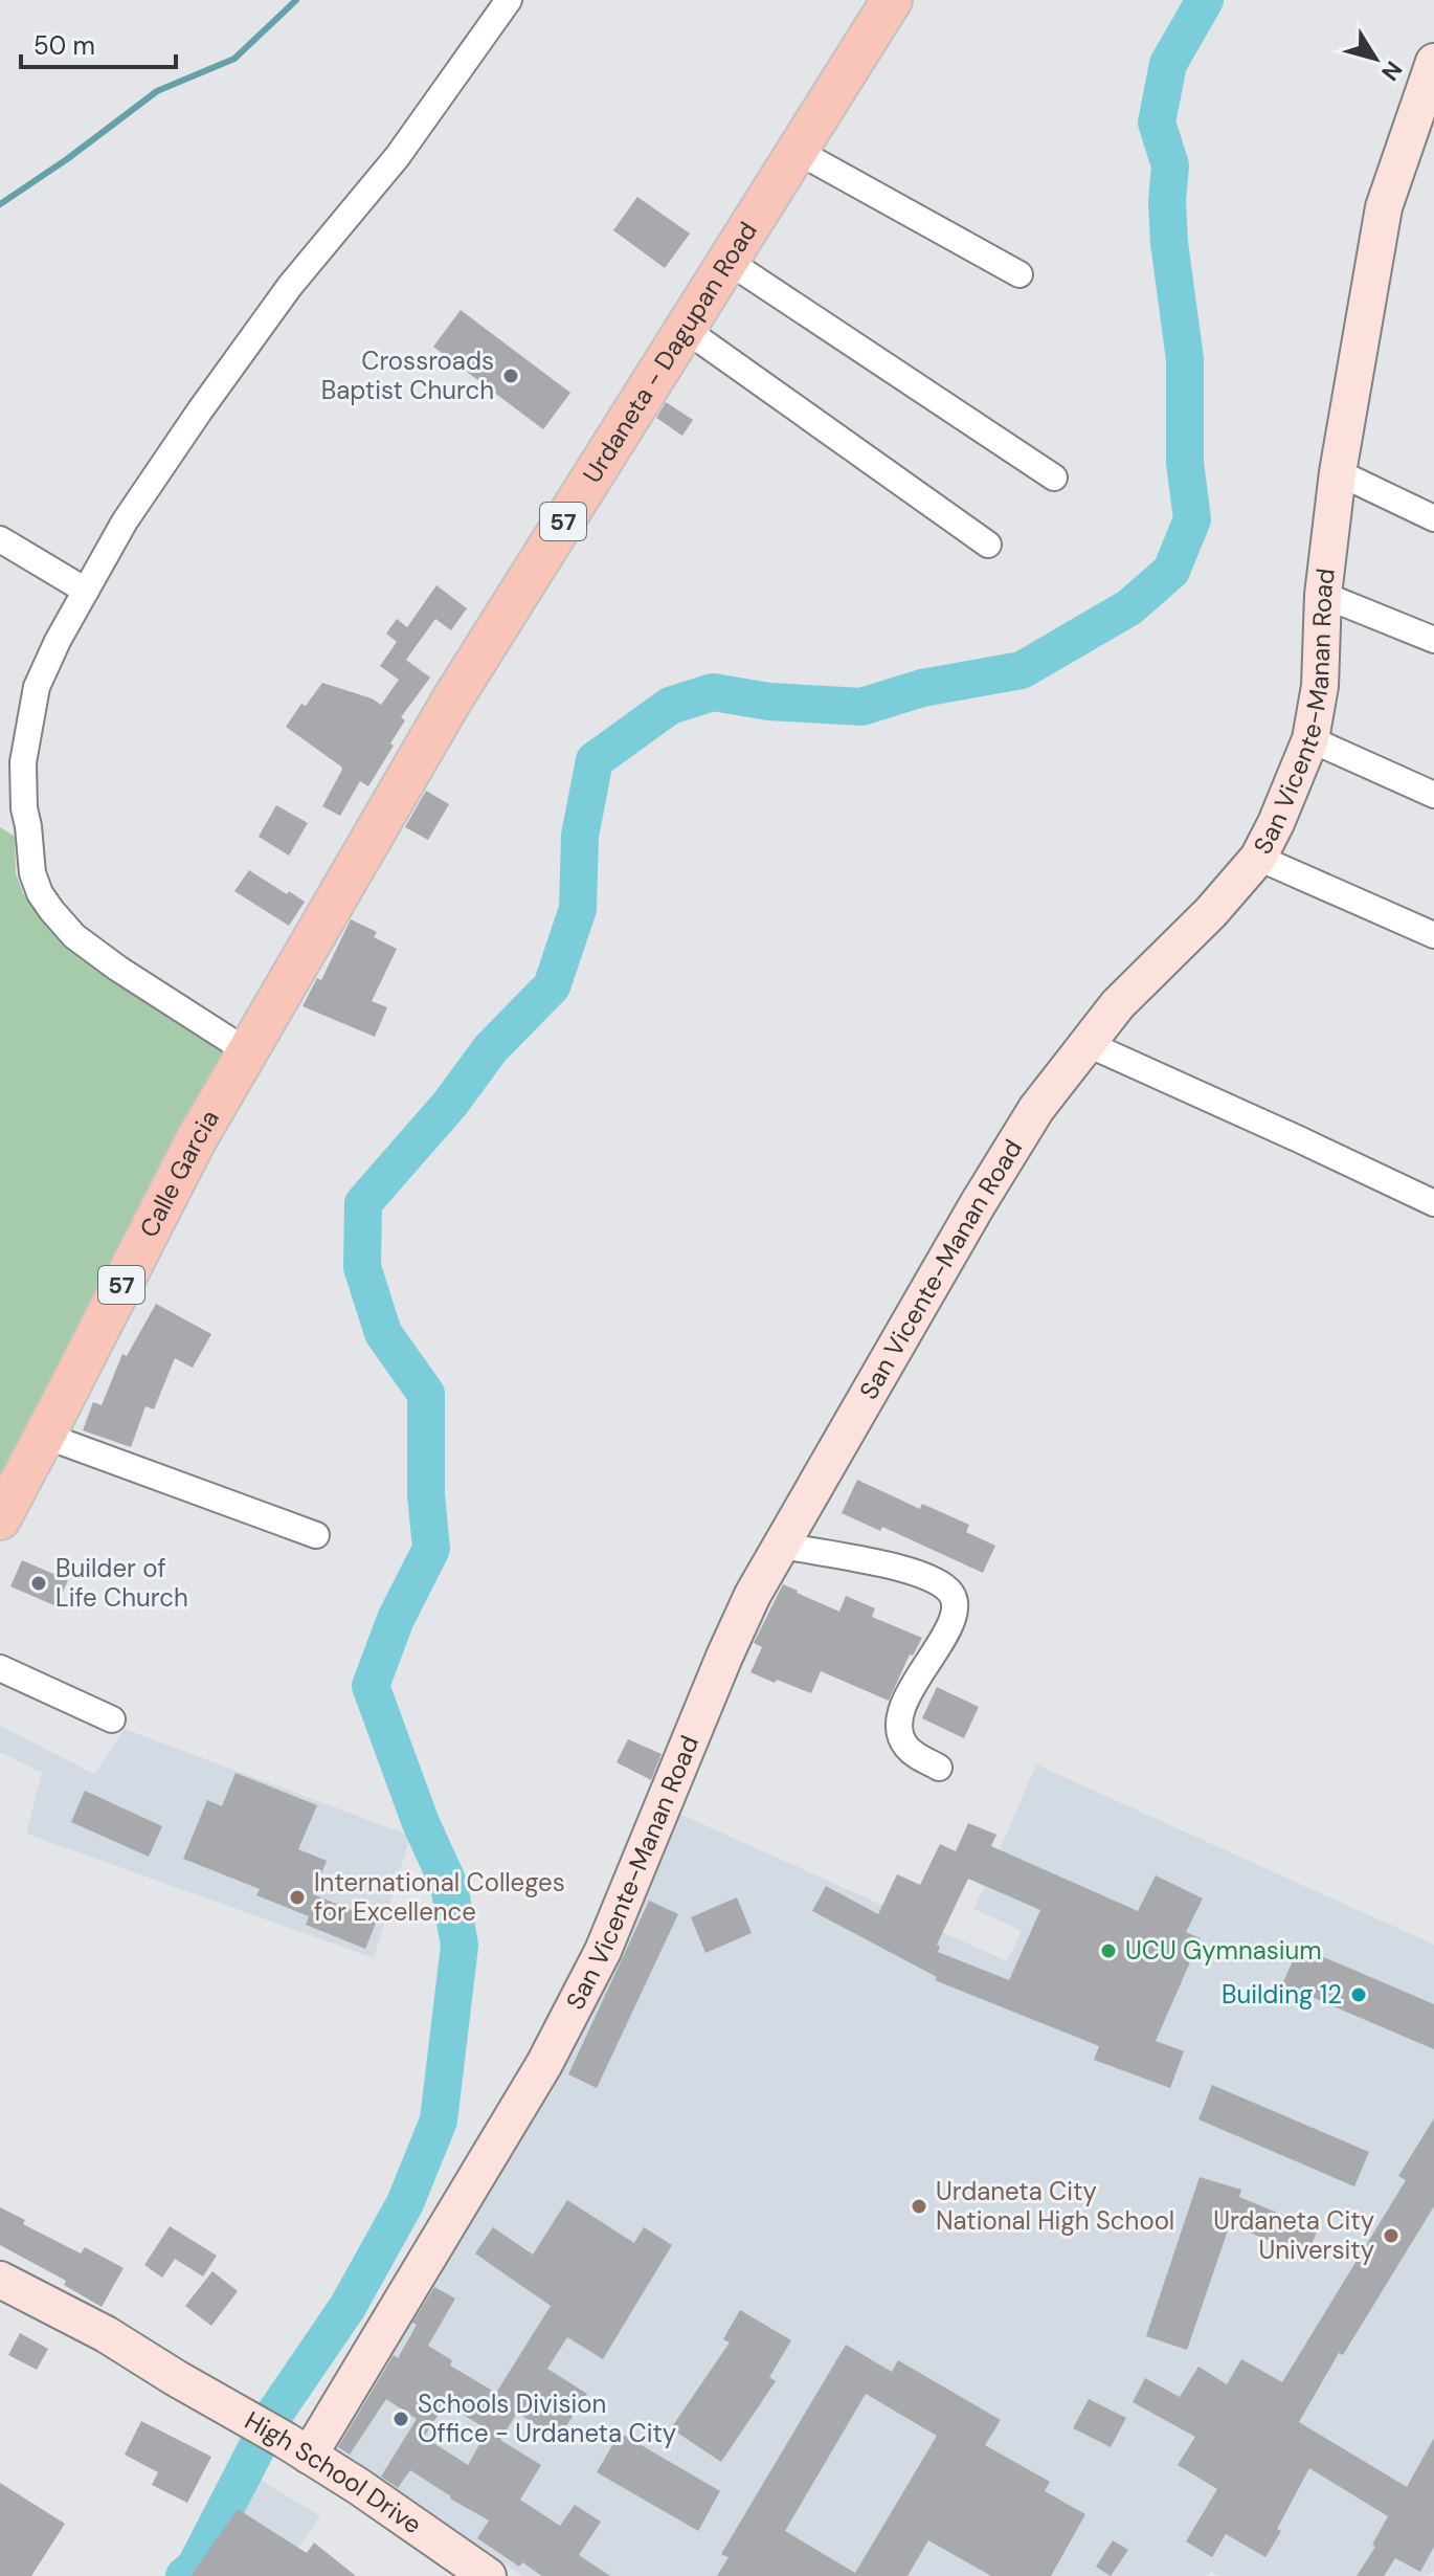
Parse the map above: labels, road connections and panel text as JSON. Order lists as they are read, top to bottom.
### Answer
{
  "streets": {
    "main road": ["Urdaneta - Dagupan Road", "57", "Calle Garcia"],
    "street": ["San Vicente-Manan Road", "High School Drive"]
  },
  "crossings": [
    ["Urdaneta - Dagupan Road", "Calle Garcia"],
    ["San Vicente-Manan Road", "High School Drive"]
  ],
  "places": [
    "Crossroads Baptist Church",
    "Builder of Life Church",
    "International Colleges for Excellence",
    "UCU Gymnasium",
    "Building 12",
    "Urdaneta City National High School",
    "Urdaneta City University",
    "Schools Division Office - Urdaneta City"
  ],
  "scale_bar": "50 m",
  "north": "bottom right"
}
